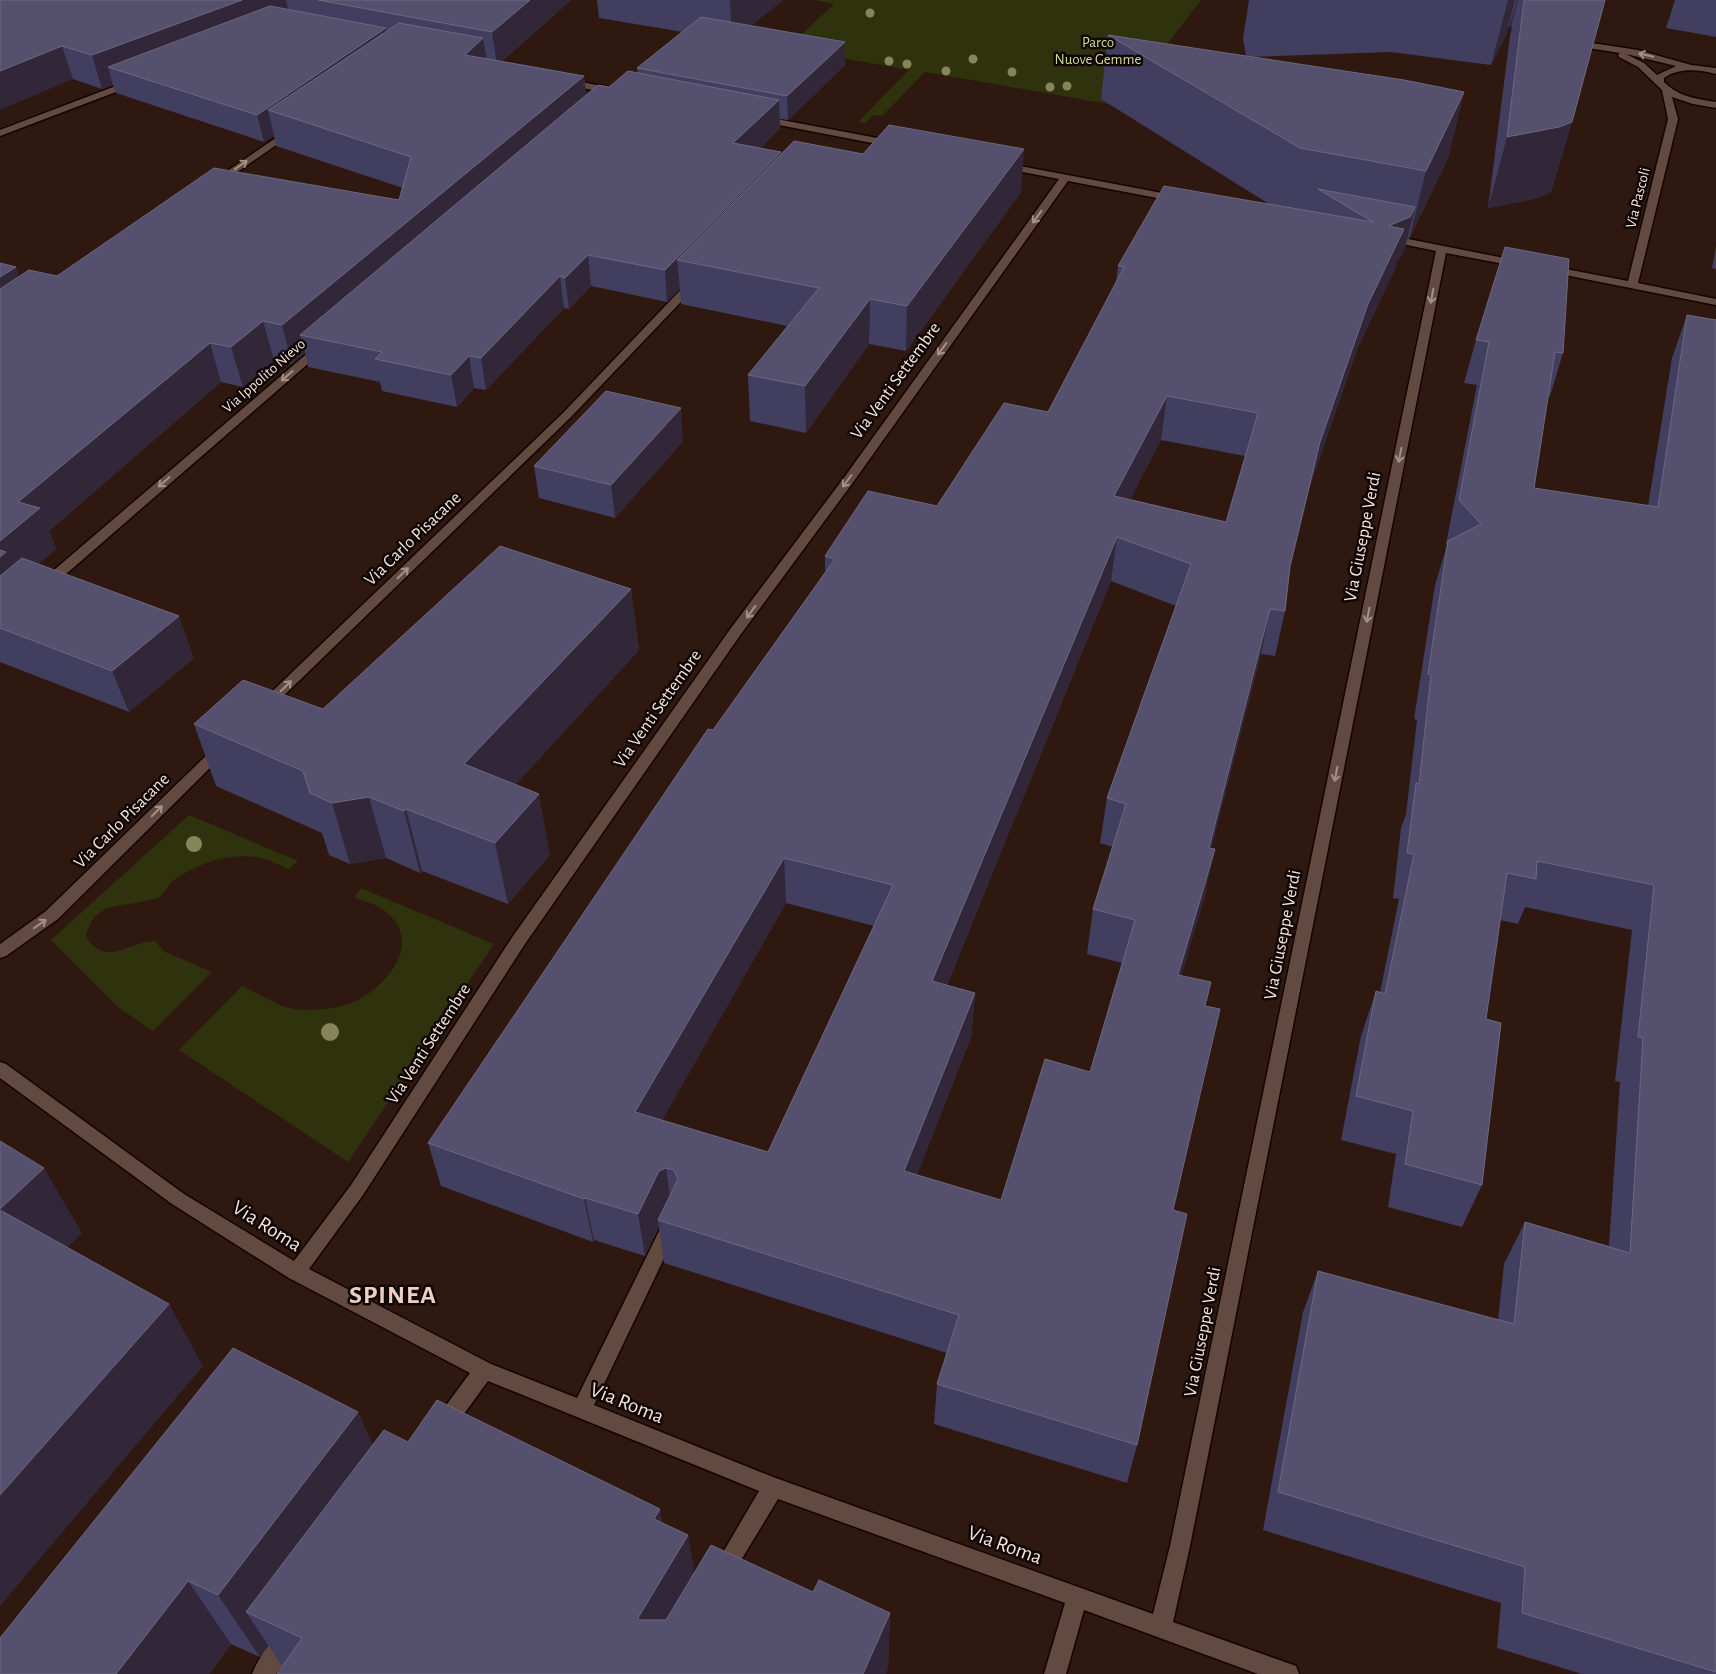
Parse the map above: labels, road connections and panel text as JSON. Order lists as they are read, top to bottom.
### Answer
{
  "streets": {
    "street": [
      "Via Pascoli",
      "Via Ippolito Nievo",
      "Via Venti Settembre",
      "Via Giuseppe Verdi",
      "Via Carlo Pisacane",
      "Via Roma"
    ]
  },
  "crossings": [
    ["Via Venti Settembre", "Via Roma"],
    ["Via Giuseppe Verdi", "Via Roma"]
  ],
  "one_way": [
    "Via Ippolito Nievo",
    "Via Venti Settembre",
    "Via Giuseppe Verdi",
    "Via Carlo Pisacane"
  ],
  "districts": ["SPINEA"],
  "parks": ["Parco Nuove Gemme"]
}
